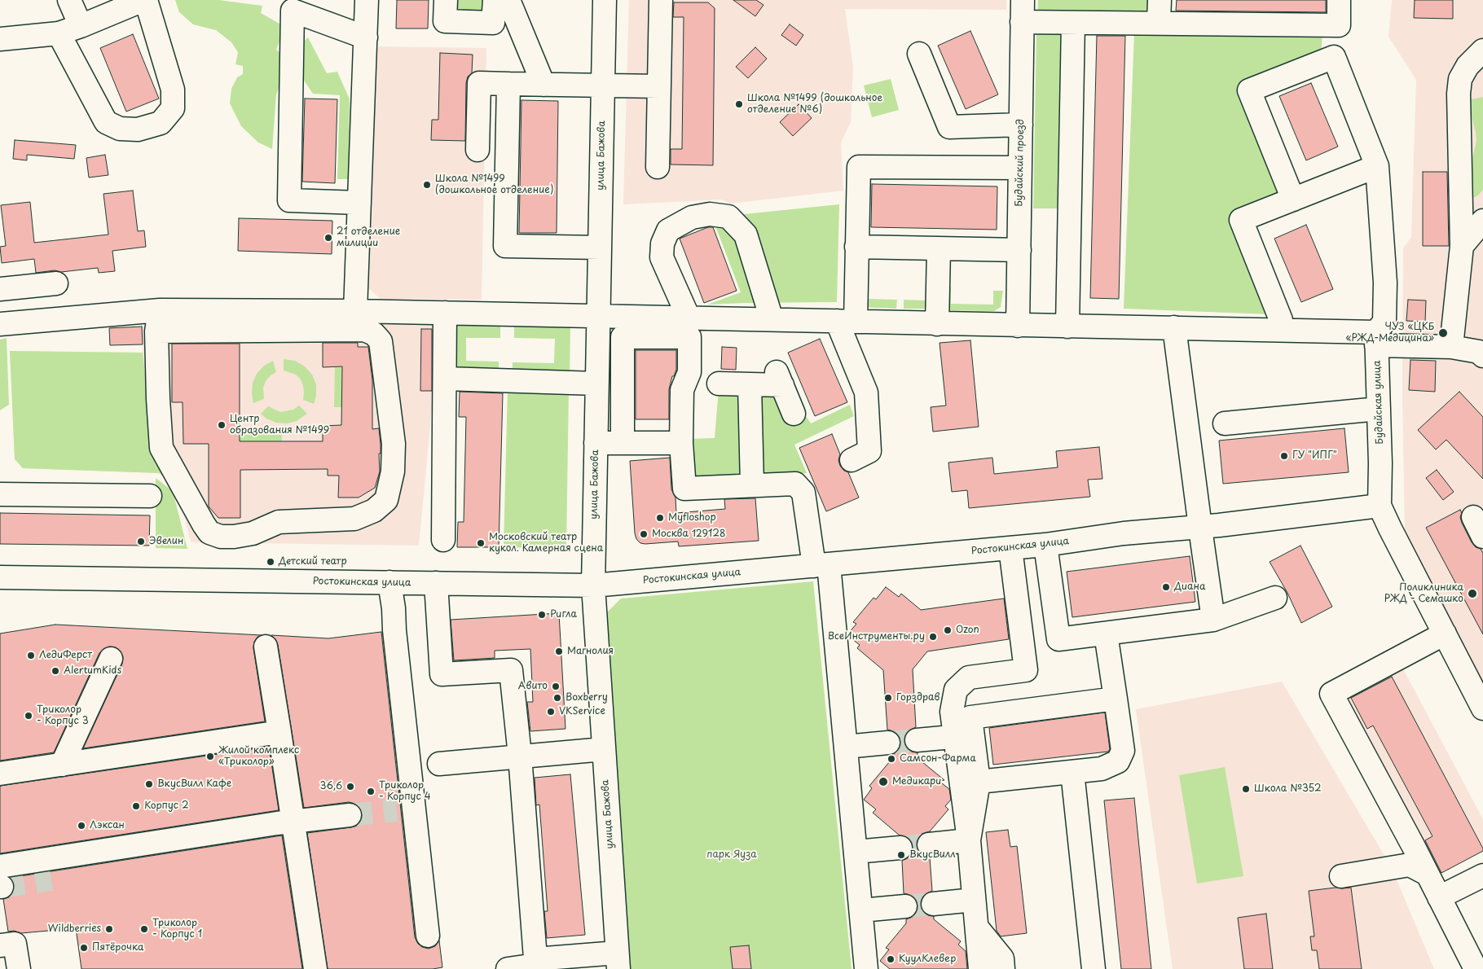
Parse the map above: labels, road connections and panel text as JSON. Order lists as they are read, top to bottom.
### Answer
{
  "streets": {
    "street": [
      "улица Бажова",
      "Будайский проезд",
      "Будайская улица",
      "Ростокинская улица"
    ]
  },
  "crossings": [
    ["улица Бажова", "Ростокинская улица"],
    ["Будайская улица", "Ростокинская улица"]
  ],
  "parks": ["парк Яуза"],
  "places": [
    "Школа №1499 (дошкольное отделение №6)",
    "Школа №1499 (дошкольное отделение)",
    "21 отделение милиции",
    "ЧУЗ «ЦКБ «РЖД-Медицина»",
    "Центр образования №1499",
    "ГУ \"ИПГ\"",
    "Myfloshop",
    "Москва 129128",
    "Эвелин",
    "Московский театр кукол. Камерная сцена",
    "Детский театр",
    "Диана",
    "Поликлиника РЖД - Семашко",
    "Ригла",
    "Ozon",
    "ВсеИнструменты.ру",
    "Магнолия",
    "ЛедиФерст",
    "AlertumKids",
    "Авито",
    "Boxberry",
    "Горздрав",
    "VKService",
    "Триколор - Корпус 3",
    "Жилой комплекс «Триколор»",
    "Самсон-Фарма",
    "Медикари",
    "ВкусВилл Кафе",
    "36,6",
    "Школа №352",
    "Триколор - Корпус 4",
    "Корпус 2",
    "Лэксан",
    "ВкусВилл",
    "Wildberries",
    "Триколор - Корпус 1",
    "Пятёрочка",
    "КуулКлевер"
  ]
}
